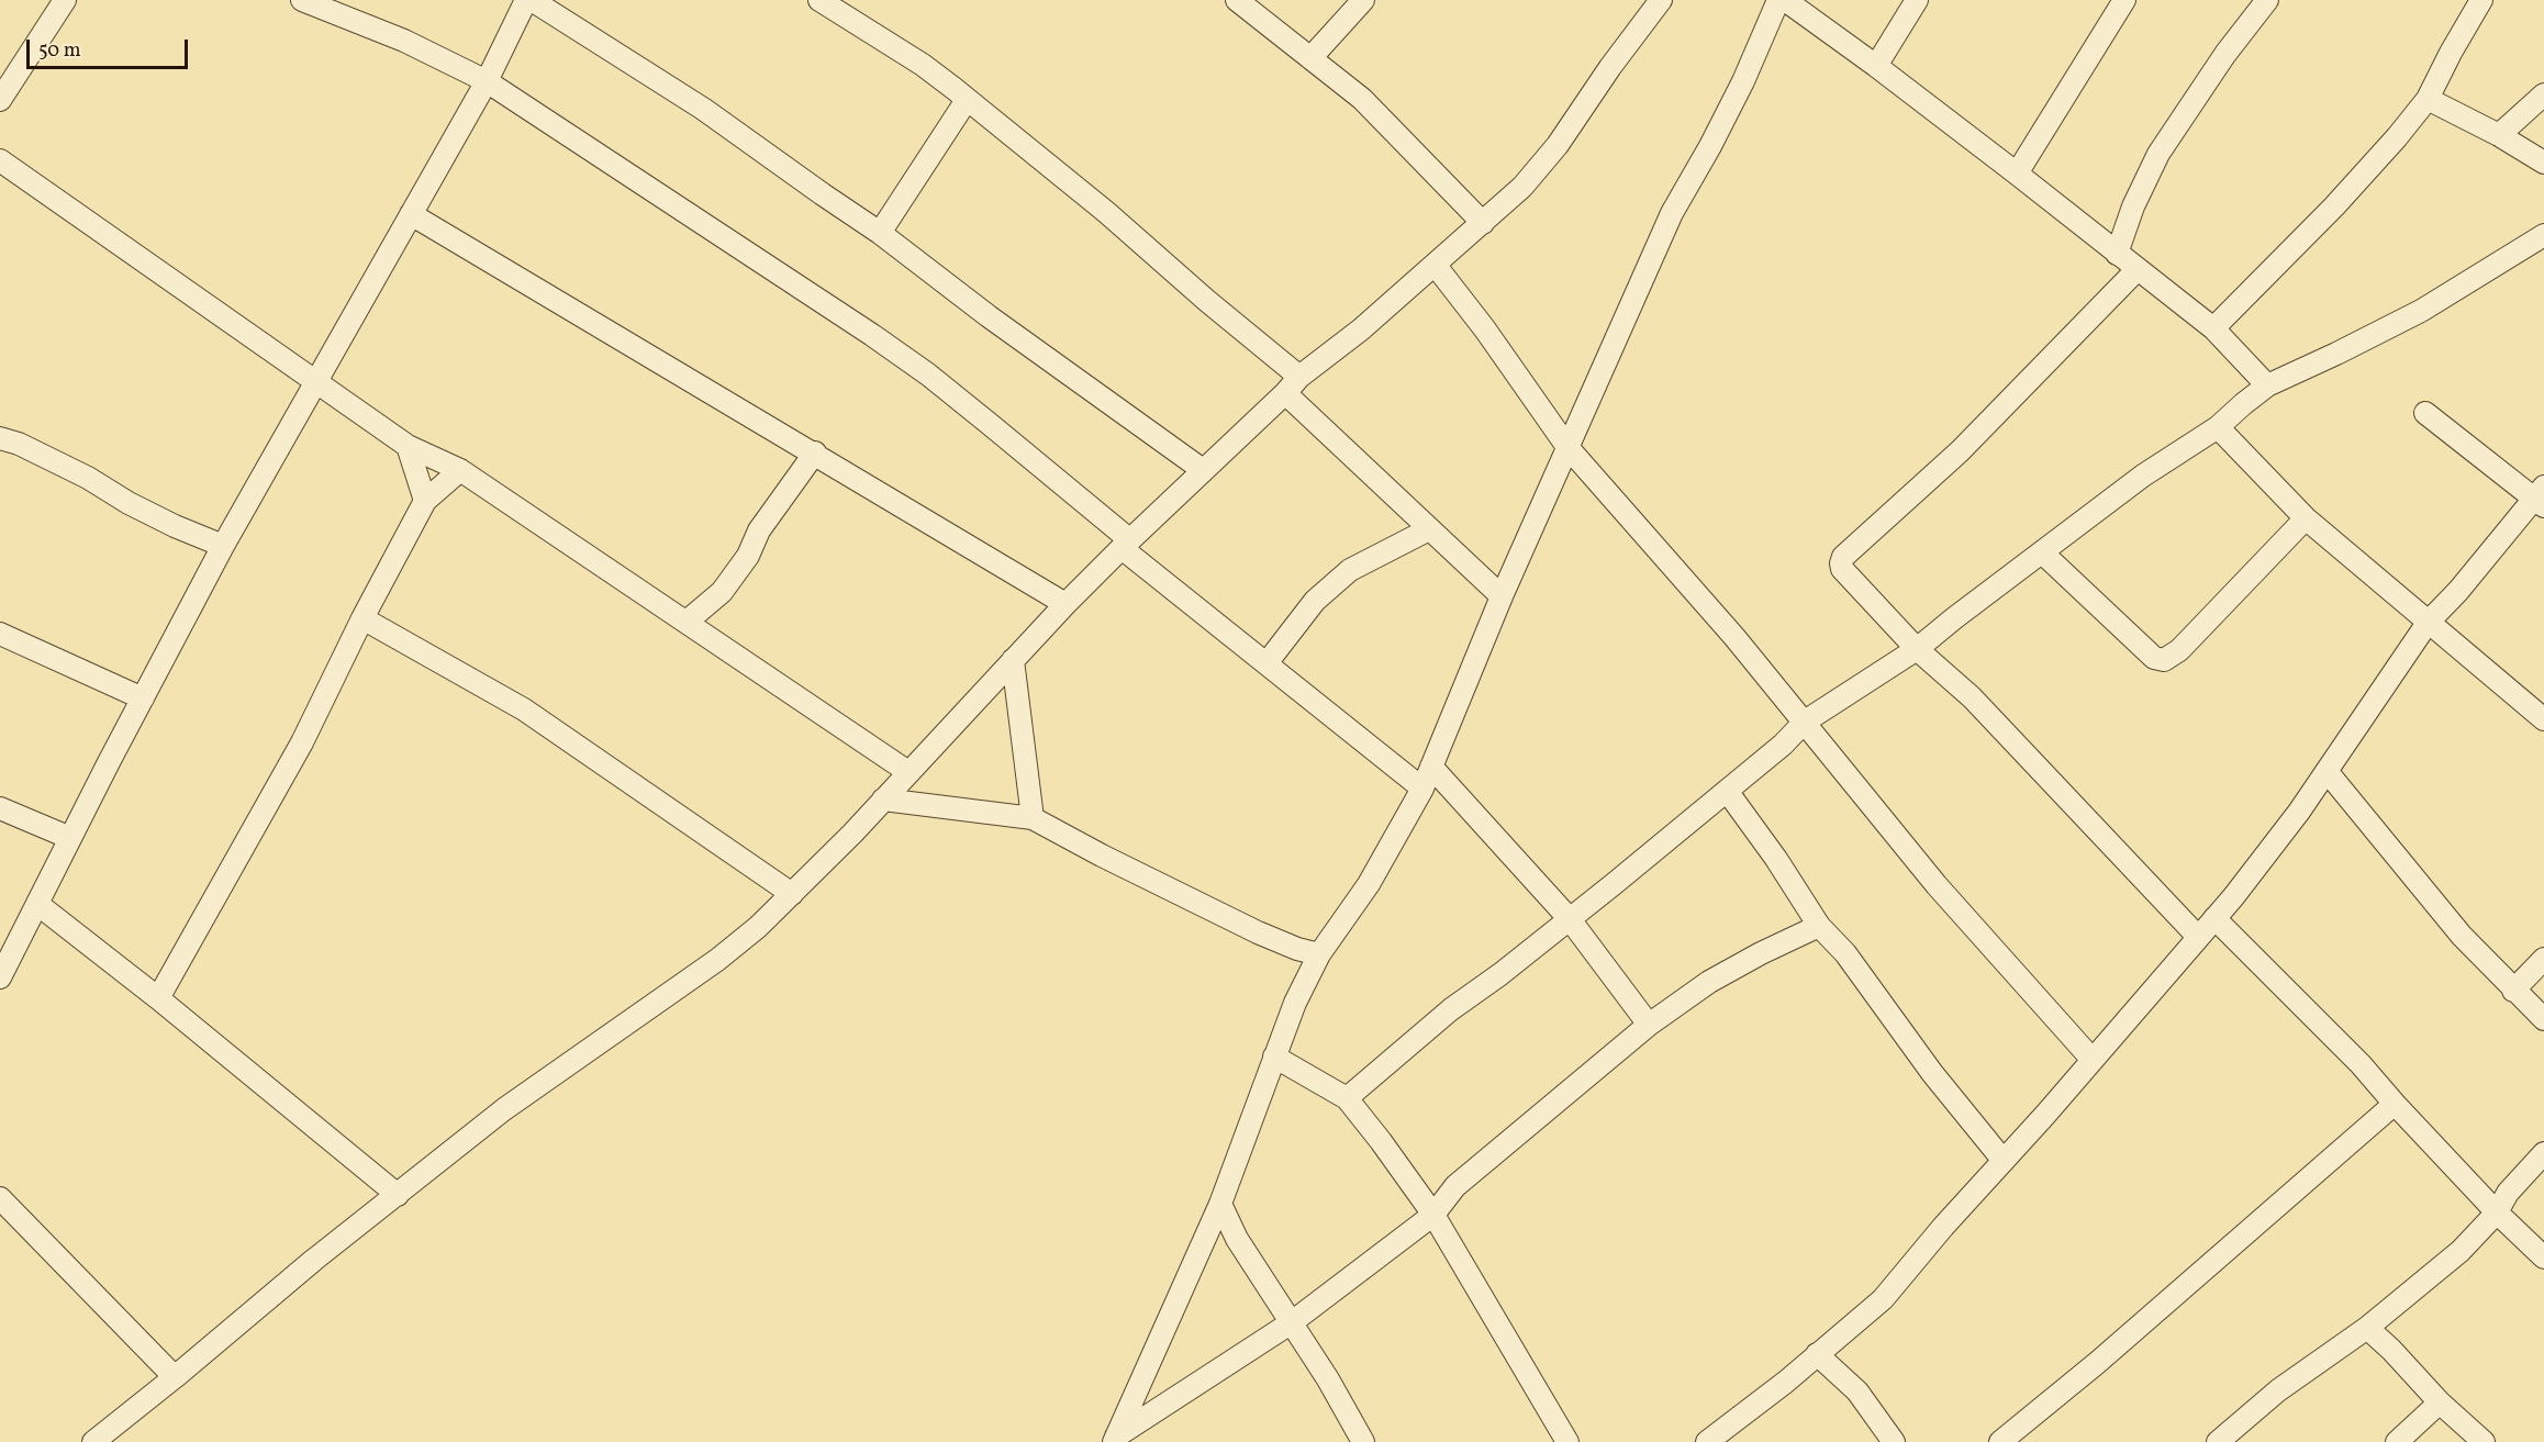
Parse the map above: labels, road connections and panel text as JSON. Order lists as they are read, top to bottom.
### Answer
{
  "scale_bar": "50 m"
}
